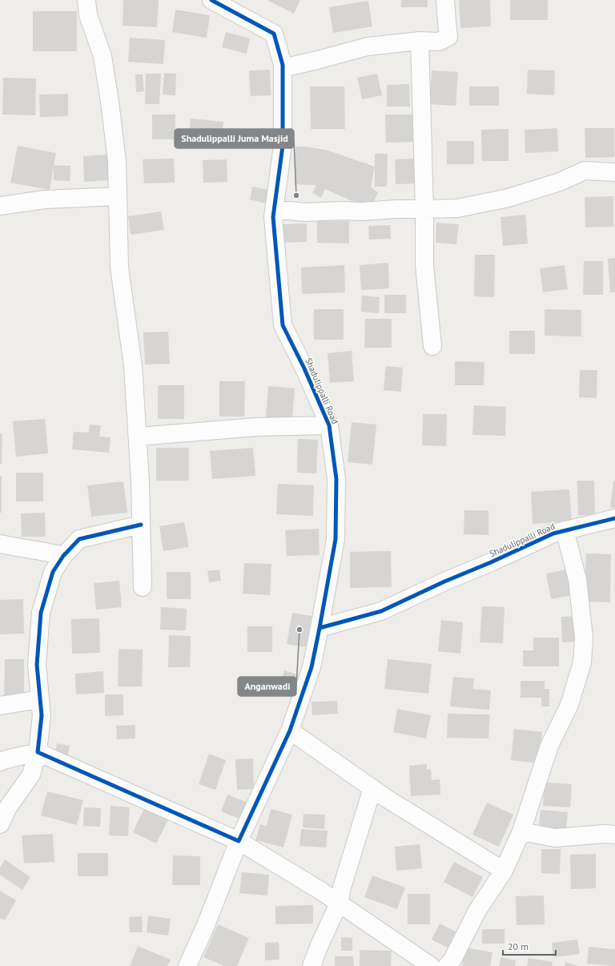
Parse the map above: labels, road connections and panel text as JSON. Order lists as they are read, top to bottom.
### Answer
{
  "streets": {
    "street": ["Shadulippalli Road"]
  },
  "places": ["Shadulippalli Juma Masjid", "Anganwadi"],
  "scale_bar": "20 m"
}
